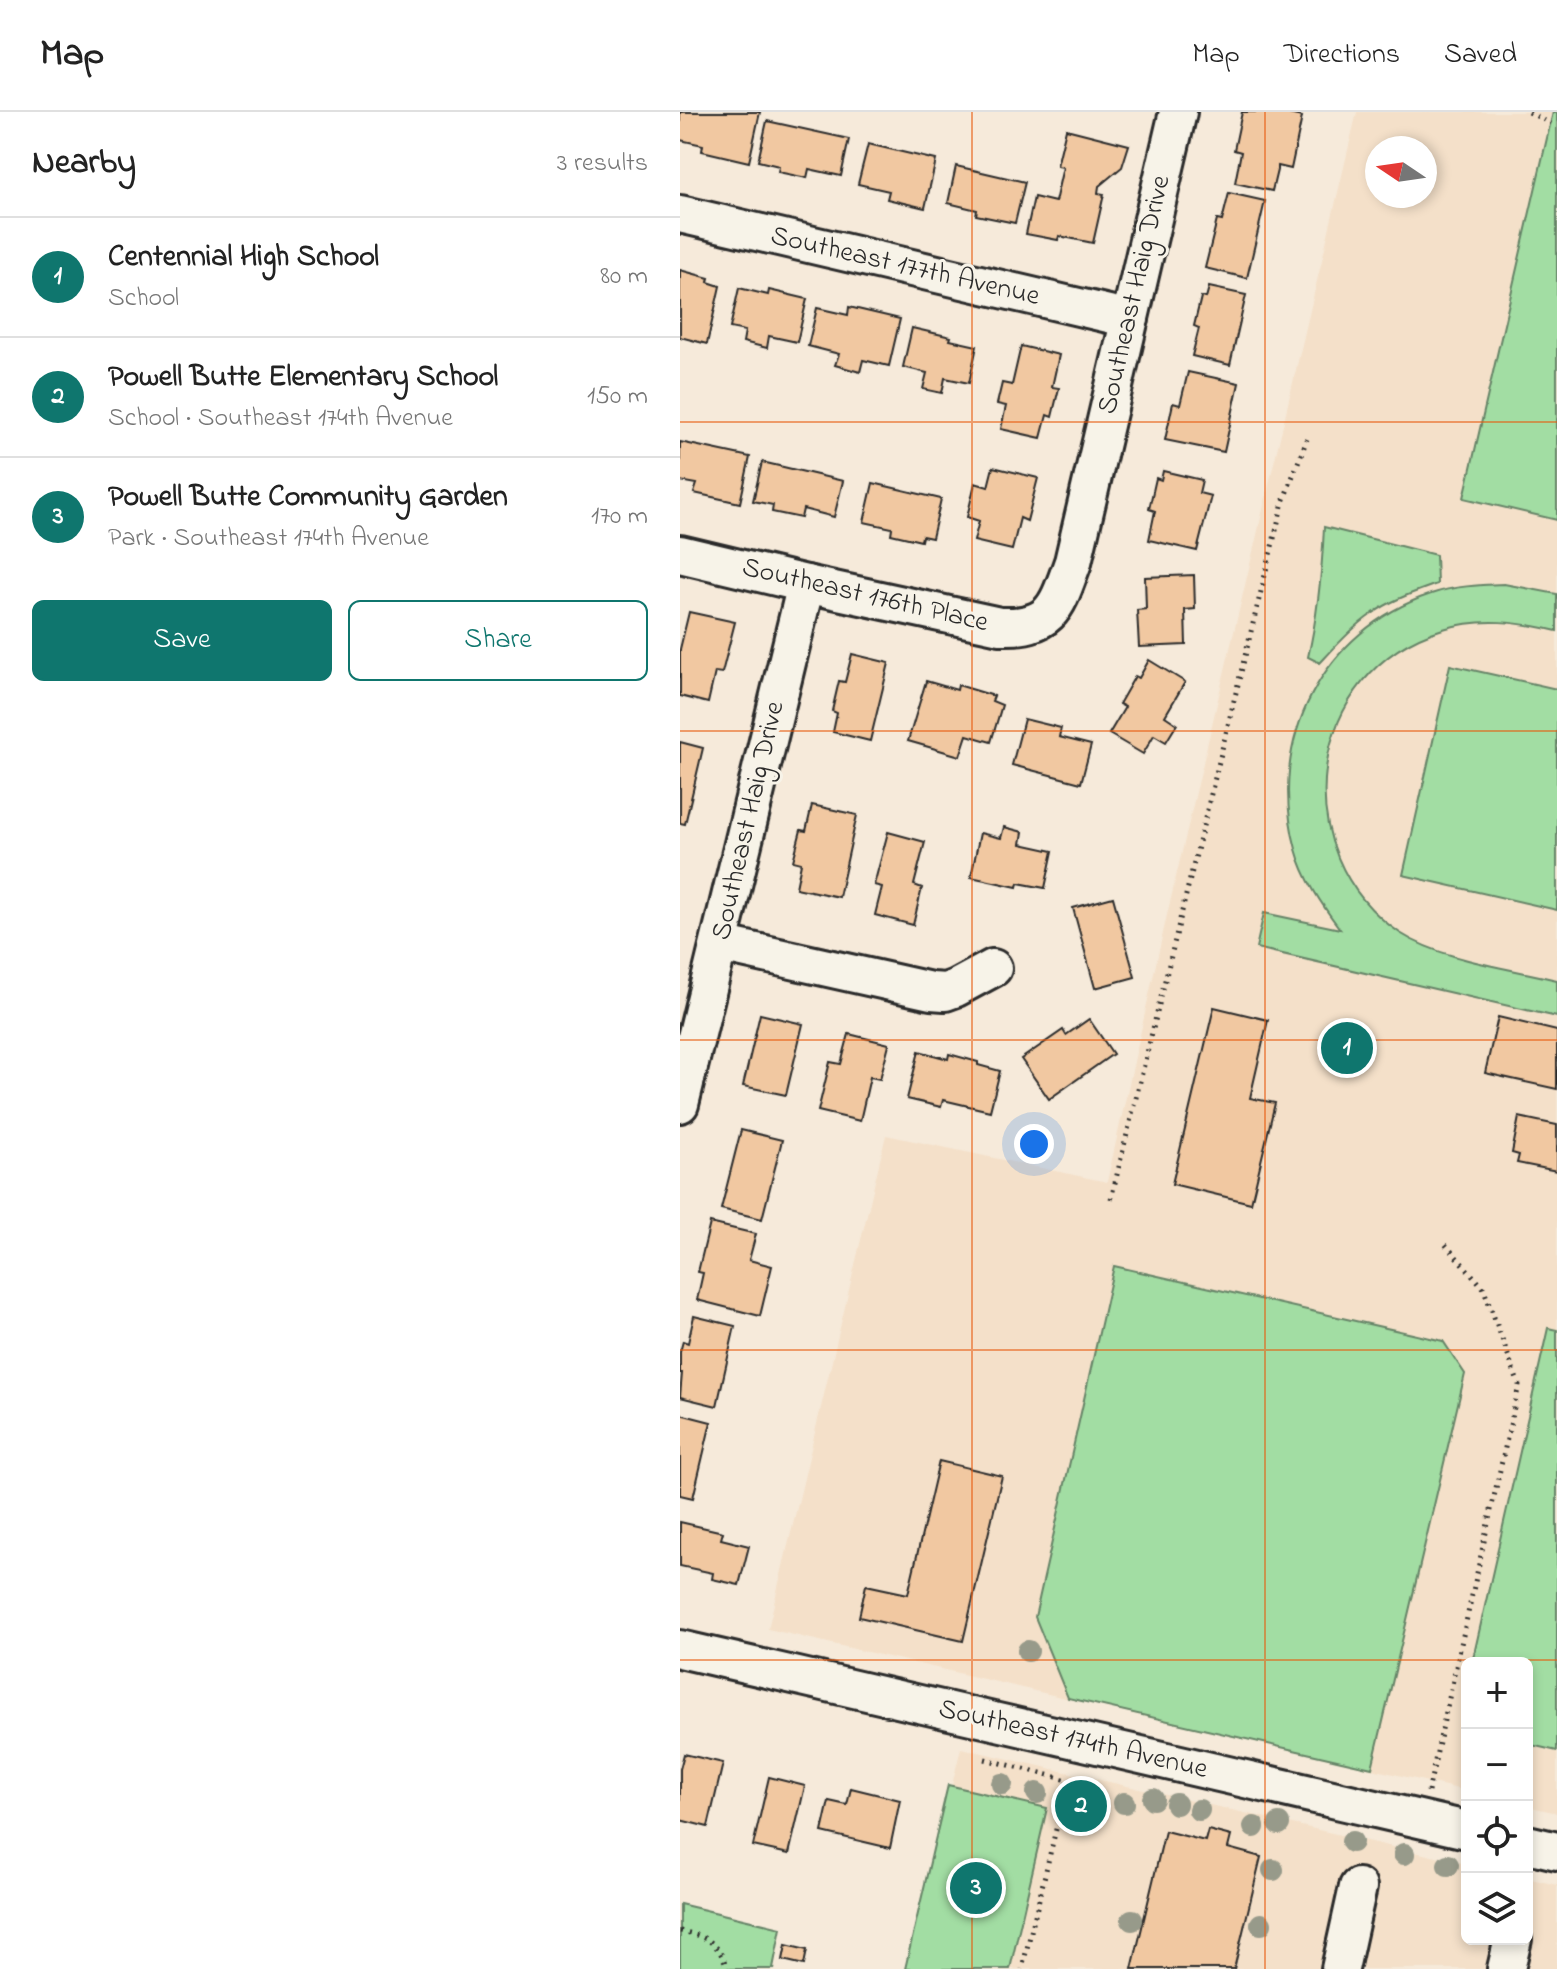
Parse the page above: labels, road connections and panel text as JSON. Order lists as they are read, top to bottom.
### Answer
{
  "streets": {
    "street": [
      "Southeast 177th Avenue",
      "Southeast Haig Drive",
      "Southeast 176th Place",
      "Southeast 174th Avenue"
    ]
  },
  "crossings": [
    ["Southeast 177th Avenue", "Southeast Haig Drive"],
    ["Southeast Haig Drive", "Southeast 176th Place"]
  ],
  "north": "left",
  "page": {
    "header": "Map",
    "nav": ["Map", "Directions", "Saved"],
    "heading": ["Nearby", "3 results"],
    "list": [
      {
        "mark": "1",
        "name": "Centennial High School",
        "note": "School",
        "value": "80 m"
      },
      {
        "mark": "2",
        "name": "Powell Butte Elementary School",
        "note": "School · Southeast 174th Avenue",
        "value": "150 m"
      },
      {
        "mark": "3",
        "name": "Powell Butte Community Garden",
        "note": "Park · Southeast 174th Avenue",
        "value": "170 m"
      }
    ],
    "buttons": ["Save", "Share"],
    "pins": ["1", "2", "3"],
    "map_buttons": ["+", "−"]
  }
}
